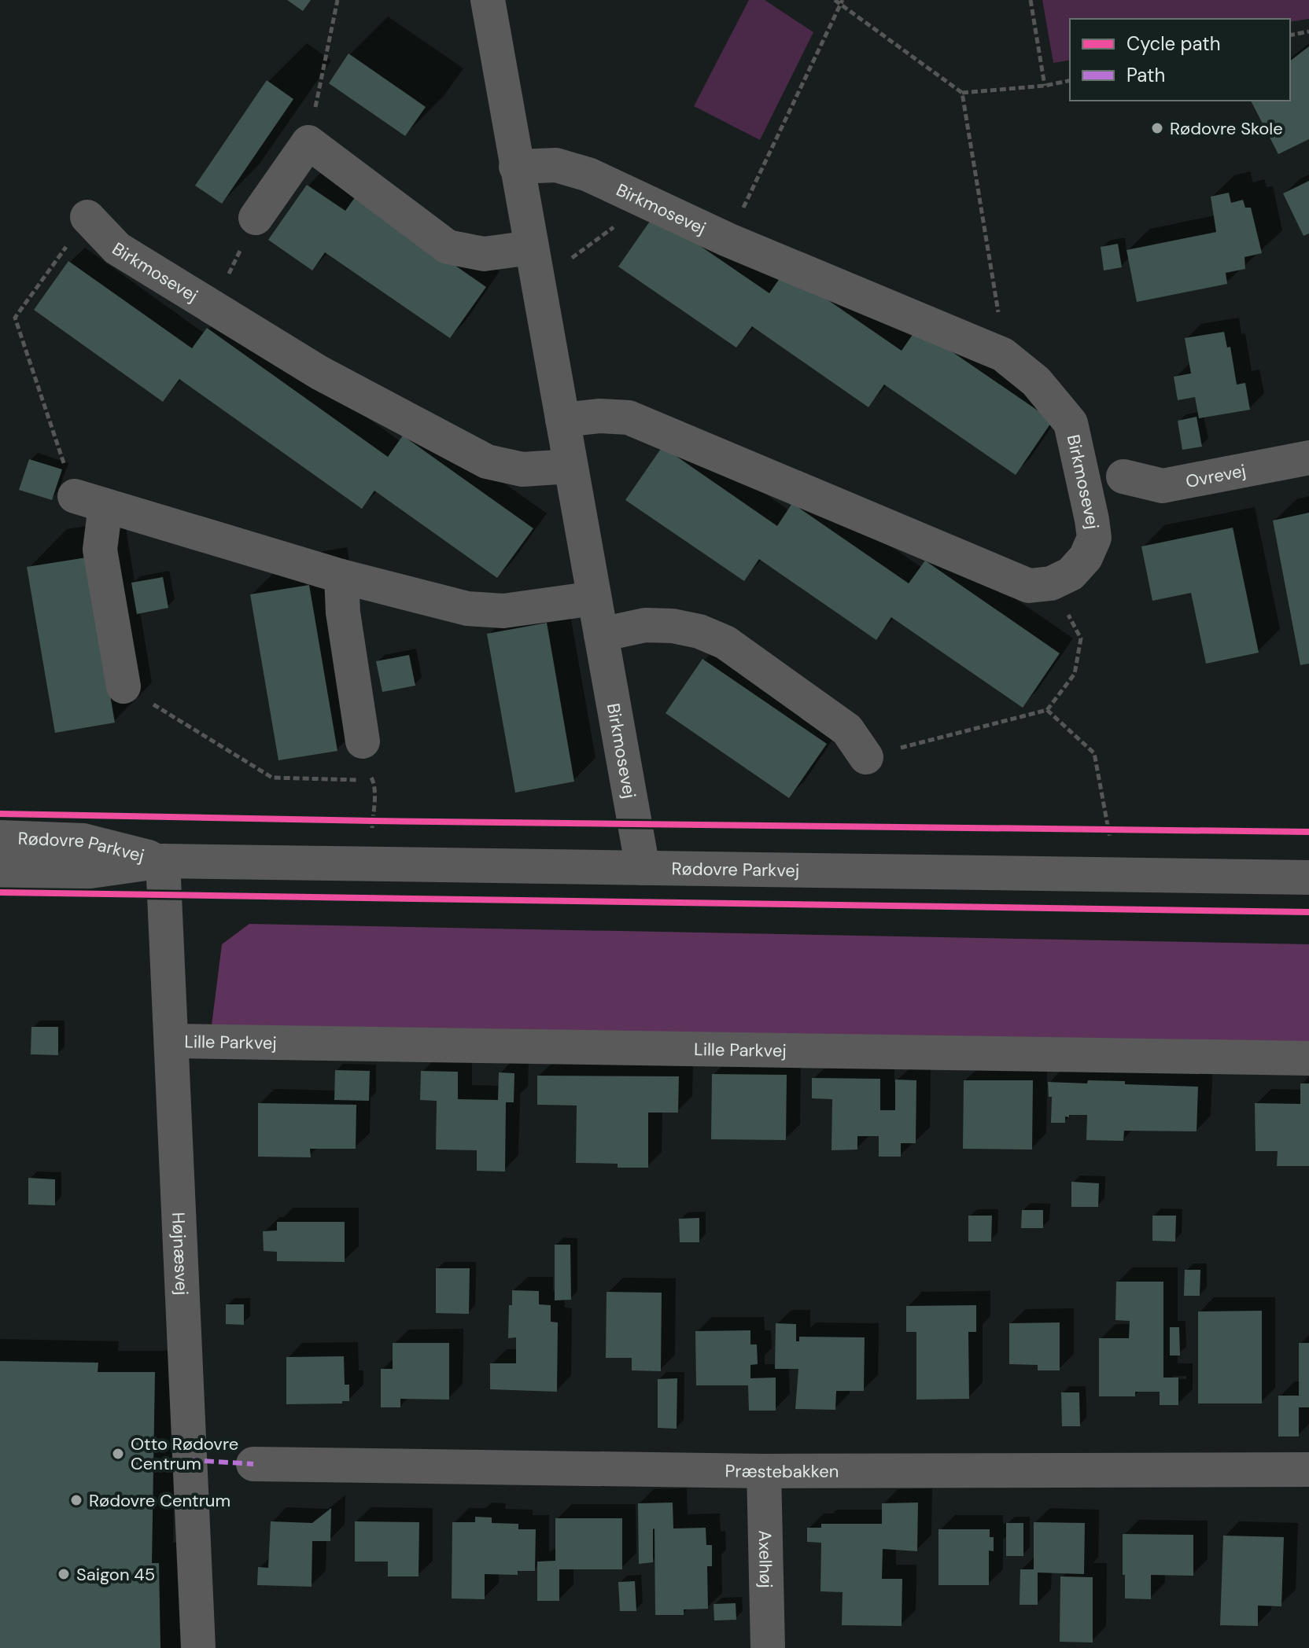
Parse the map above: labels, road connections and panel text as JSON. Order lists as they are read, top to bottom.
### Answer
{
  "streets": {
    "street": [
      "Birkmosevej",
      "Ovrevej",
      "Rødovre Parkvej",
      "Lille Parkvej",
      "Højnæsvej",
      "Præstebakken",
      "Axelhøj"
    ]
  },
  "crossings": [
    ["Birkmosevej", "Rødovre Parkvej"],
    ["Rødovre Parkvej", "Højnæsvej"],
    ["Lille Parkvej", "Højnæsvej"],
    ["Præstebakken", "Axelhøj"]
  ],
  "places": [
    "Rødovre Skole",
    "Otto Rødovre Centrum",
    "Rødovre Centrum",
    "Saigon 45"
  ],
  "legend": ["Cycle path", "Path"]
}
